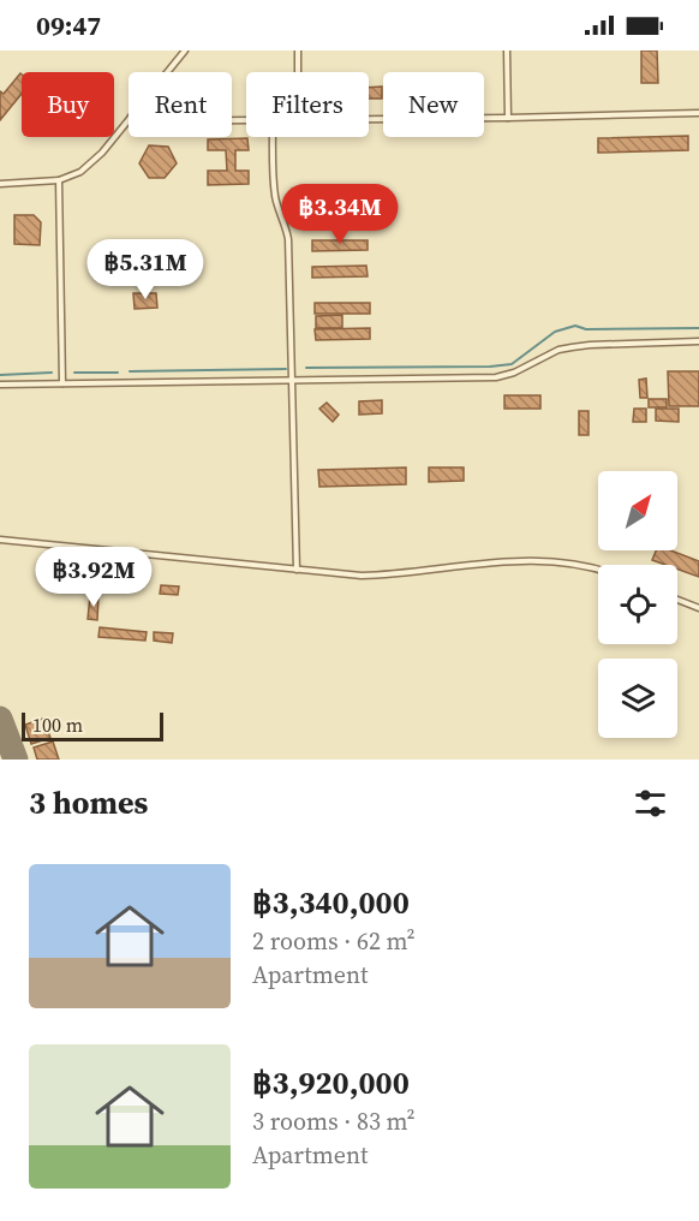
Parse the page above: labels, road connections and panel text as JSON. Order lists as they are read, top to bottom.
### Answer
{
  "scale_bar": "100 m",
  "north": "top right",
  "page": {
    "status": "09:47",
    "chip": [
      "Buy",
      "Rent",
      "Filters",
      "New"
    ],
    "price": ["฿3.34M", "฿5.31M", "฿3.92M"],
    "scale": "100 m",
    "heading": "3 homes",
    "list": [
      {
        "name": "฿3,340,000",
        "note": "2 rooms · 62 m² · Apartment"
      },
      {
        "name": "฿3,920,000",
        "note": "3 rooms · 83 m² · Apartment"
      }
    ]
  }
}
